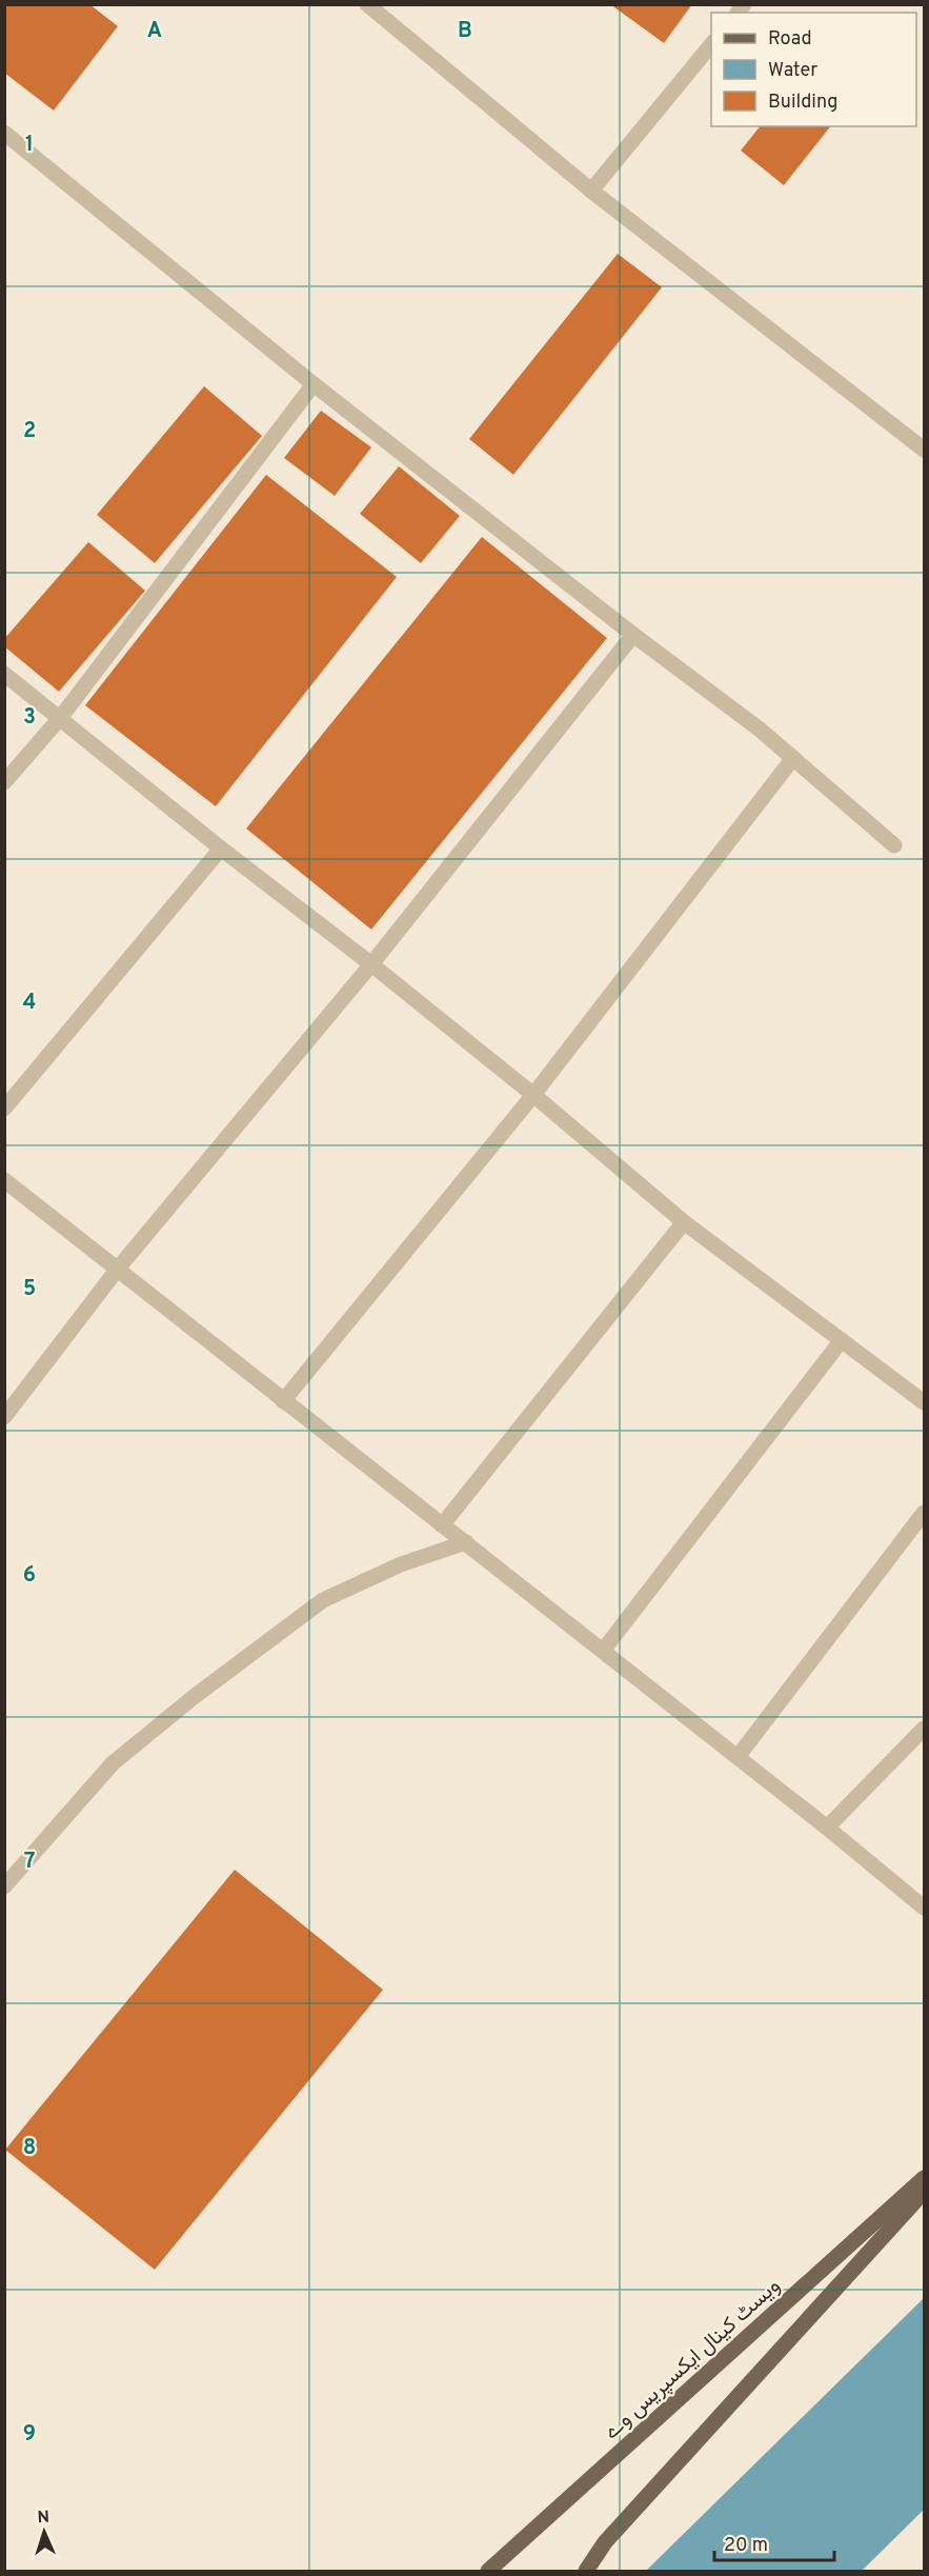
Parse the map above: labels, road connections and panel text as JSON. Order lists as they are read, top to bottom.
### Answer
{
  "streets": {
    "main road": ["ویسٹ کینال ایکسپریس وے"]
  },
  "legend": ["Road", "Water", "Building"],
  "scale_bar": "20 m",
  "north": "top",
  "grid": {
    "columns": ["A", "B"],
    "rows": [
      "1",
      "2",
      "3",
      "4",
      "5",
      "6",
      "7",
      "8",
      "9"
    ]
  }
}
